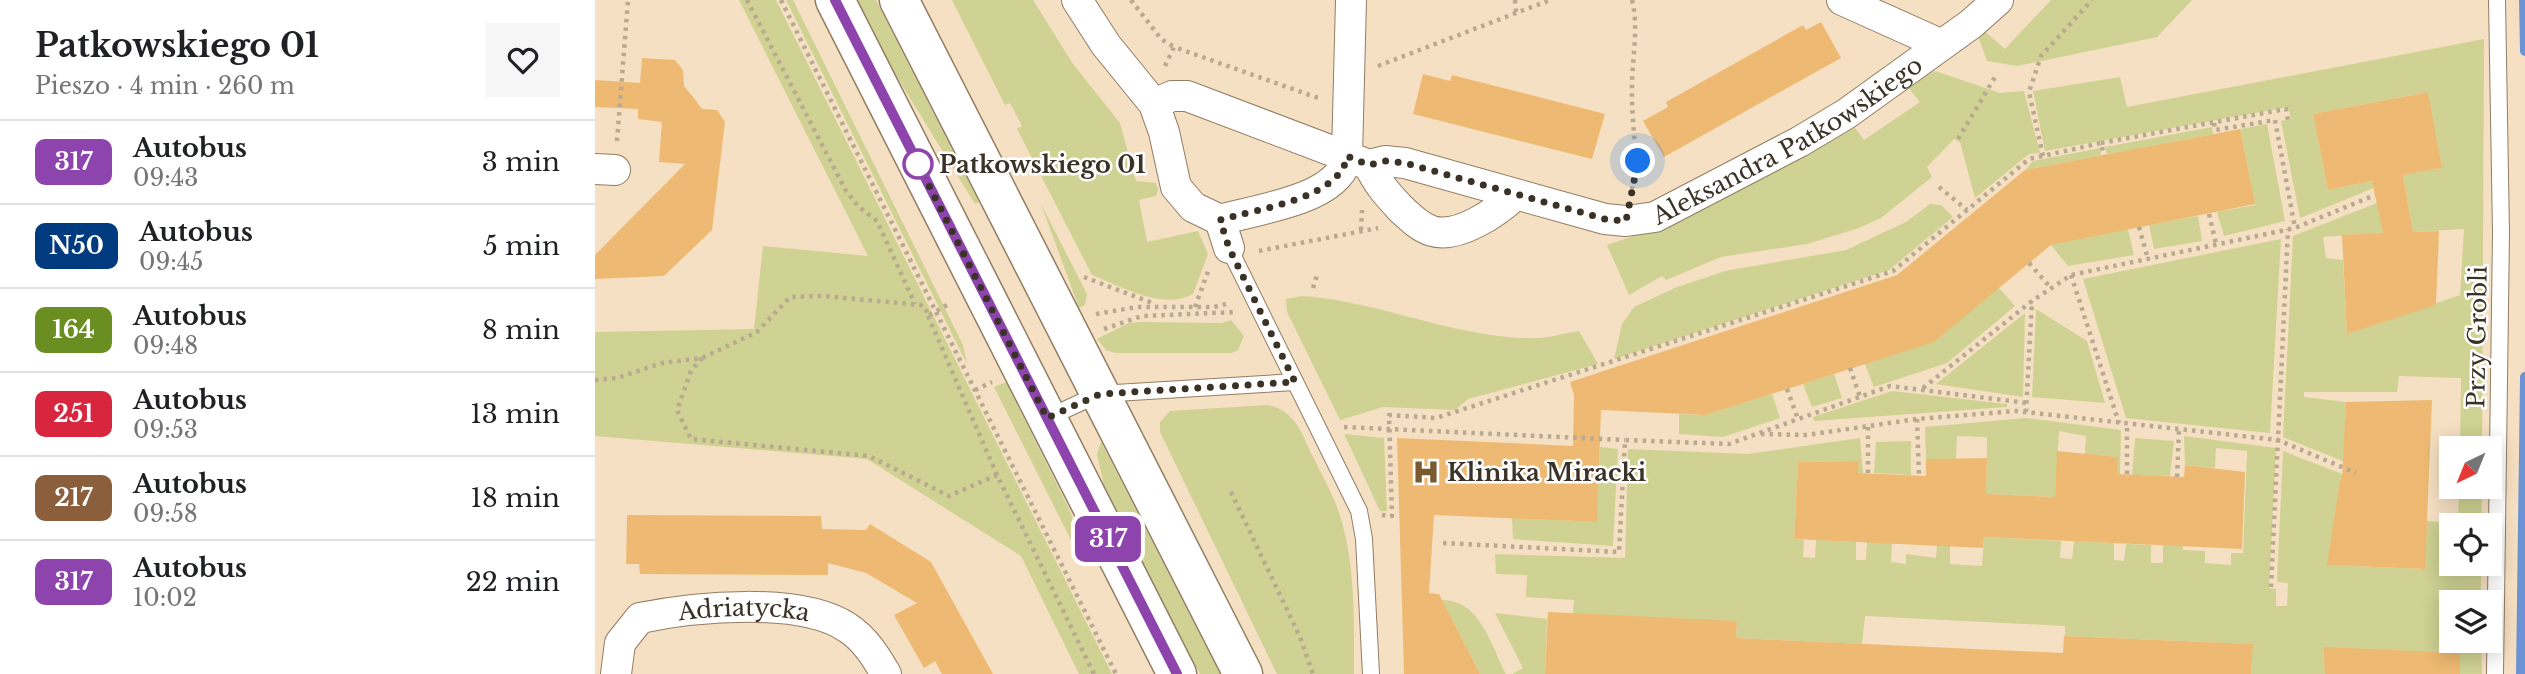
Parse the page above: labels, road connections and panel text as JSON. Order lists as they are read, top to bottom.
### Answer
{
  "streets": {
    "street": ["Aleksandra Patkowskiego", "Adriatycka"],
    "lane": ["Przy Grobli"]
  },
  "places": {
    "other": ["Patkowskiego 01"],
    "hospital": ["Klinika Miracki"]
  },
  "lines": ["bus line 317"],
  "north": "bottom left",
  "page": {
    "heading": ["Patkowskiego 01", "Pieszo · 4 min · 260 m"],
    "on_map": "317",
    "list": [
      {
        "mark": "317",
        "name": "Autobus",
        "note": "09:43",
        "value": "3 min"
      },
      {
        "mark": "N50",
        "name": "Autobus",
        "note": "09:45",
        "value": "5 min"
      },
      {
        "mark": "164",
        "name": "Autobus",
        "note": "09:48",
        "value": "8 min"
      },
      {
        "mark": "251",
        "name": "Autobus",
        "note": "09:53",
        "value": "13 min"
      },
      {
        "mark": "217",
        "name": "Autobus",
        "note": "09:58",
        "value": "18 min"
      },
      {
        "mark": "317",
        "name": "Autobus",
        "note": "10:02",
        "value": "22 min"
      }
    ]
  }
}
